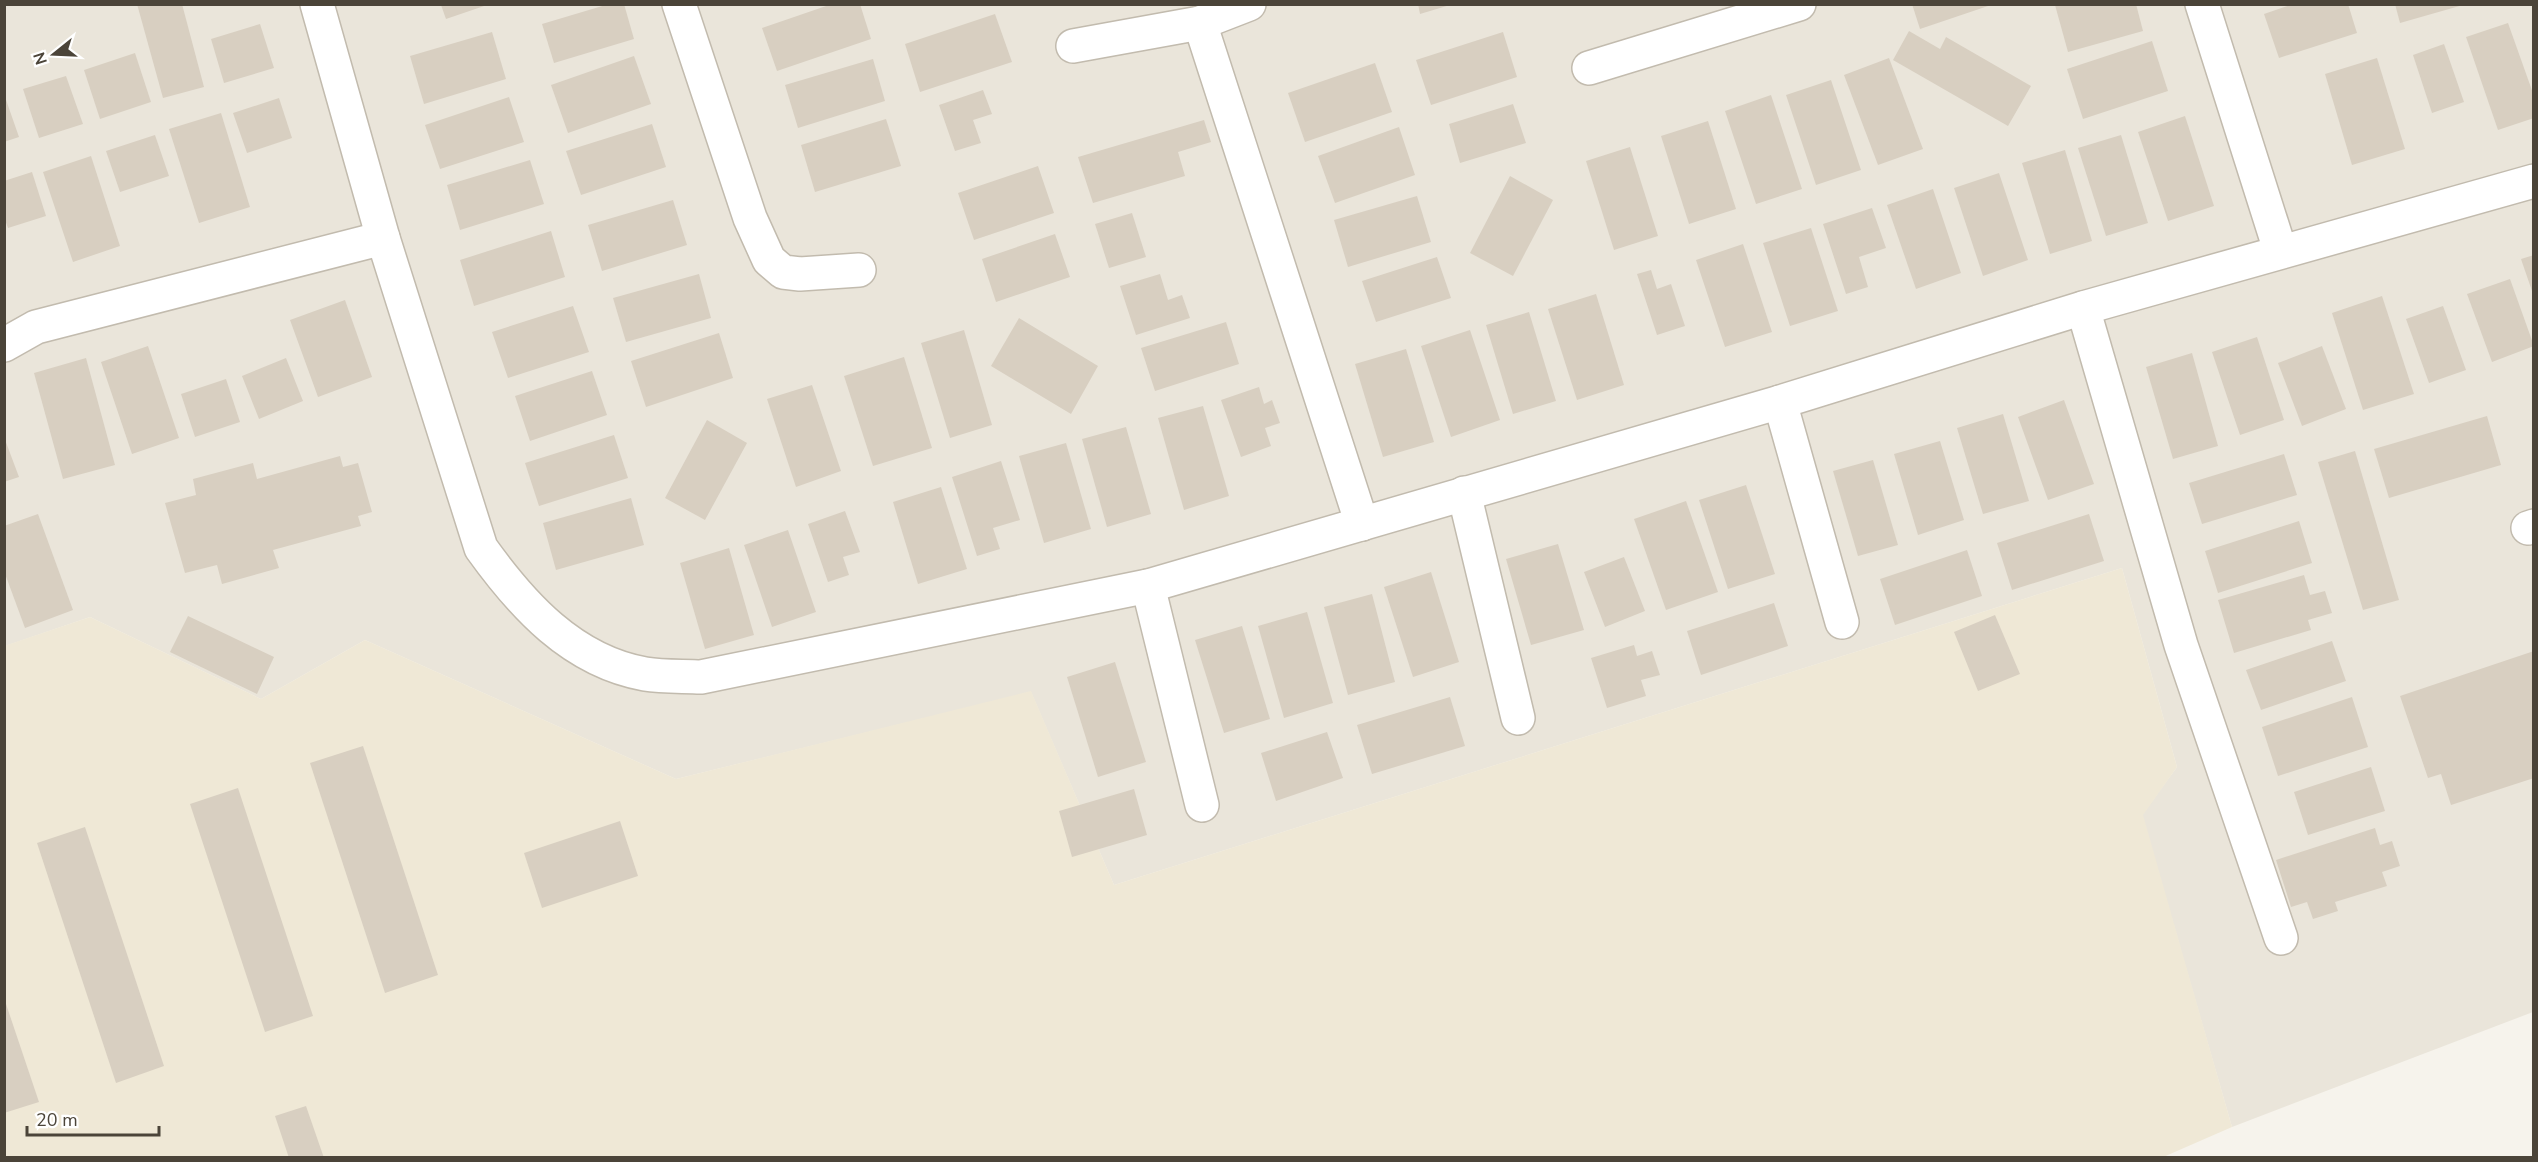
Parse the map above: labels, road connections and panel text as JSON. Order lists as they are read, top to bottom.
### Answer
{
  "scale_bar": "20 m",
  "north": "left"
}
